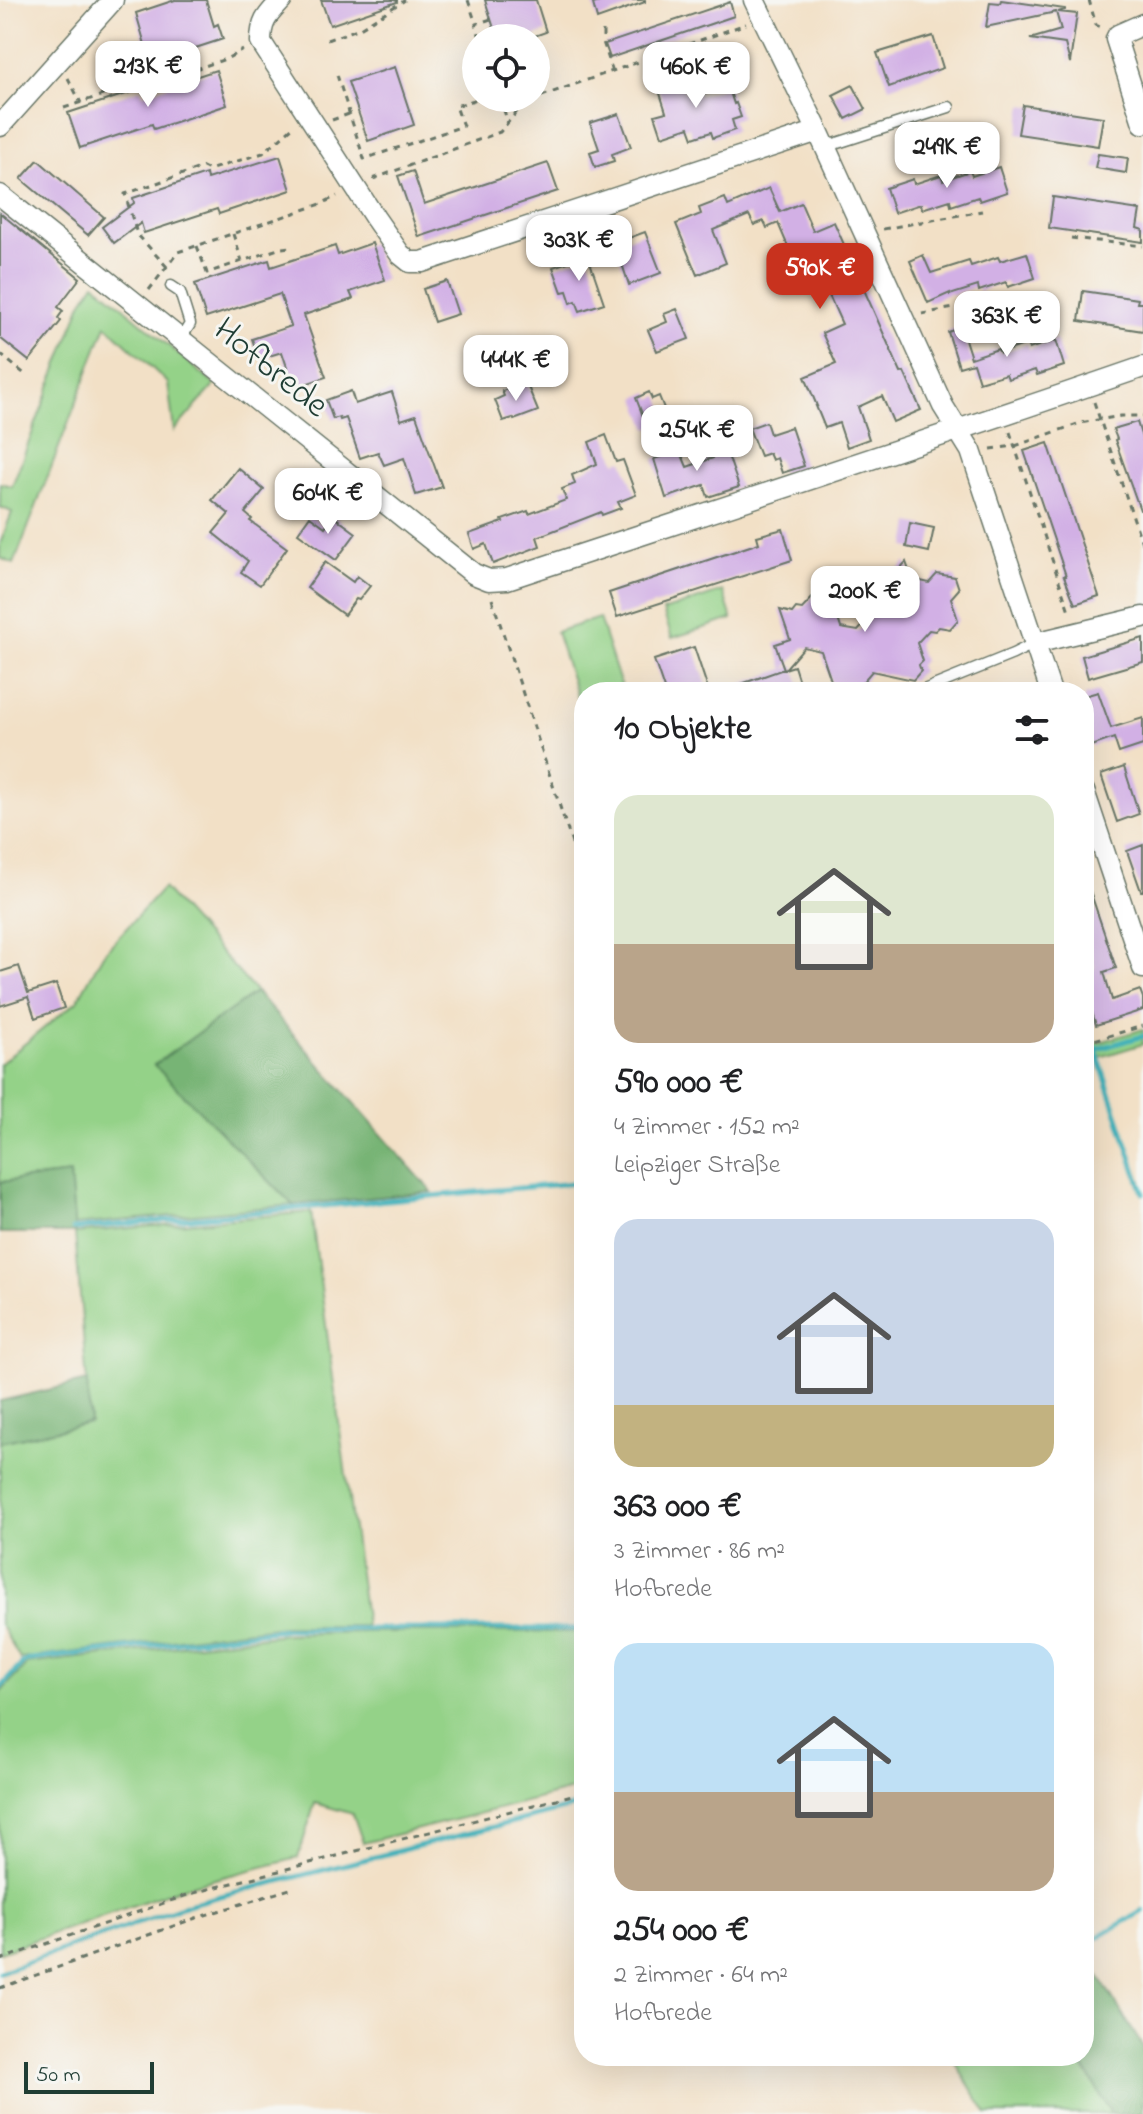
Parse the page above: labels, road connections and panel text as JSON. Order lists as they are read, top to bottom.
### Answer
{
  "streets": {
    "street": ["Hofbrede"]
  },
  "scale_bar": "50 m",
  "page": {
    "price": [
      "213K €",
      "460K €",
      "249K €",
      "303K €",
      "590K €",
      "363K €",
      "444K €",
      "254K €",
      "604K €",
      "200K €"
    ],
    "heading": "10 Objekte",
    "list": [
      {
        "name": "590 000 €",
        "note": "4 Zimmer · 152 m² · Leipziger Straße"
      },
      {
        "name": "363 000 €",
        "note": "3 Zimmer · 86 m² · Hofbrede"
      },
      {
        "name": "254 000 €",
        "note": "2 Zimmer · 64 m² · Hofbrede"
      }
    ],
    "scale": "50 m"
  }
}
